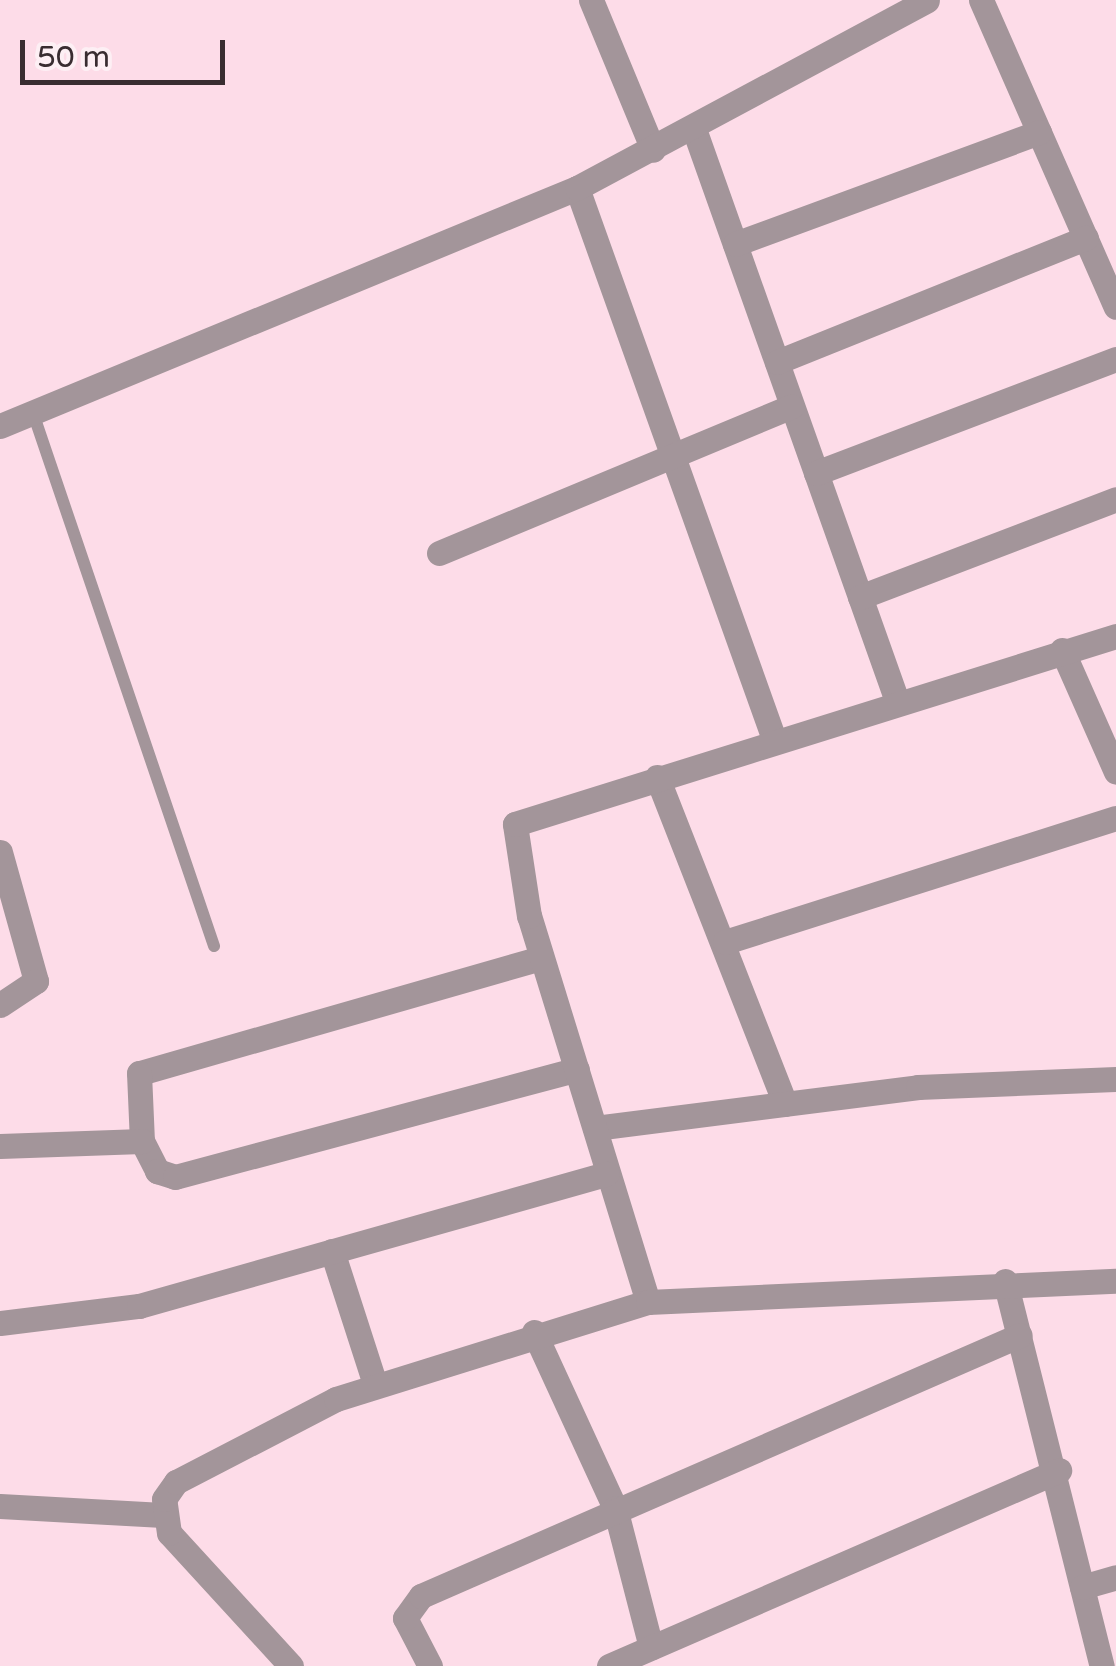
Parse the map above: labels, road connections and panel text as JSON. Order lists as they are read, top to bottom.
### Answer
{
  "scale_bar": "50 m"
}
